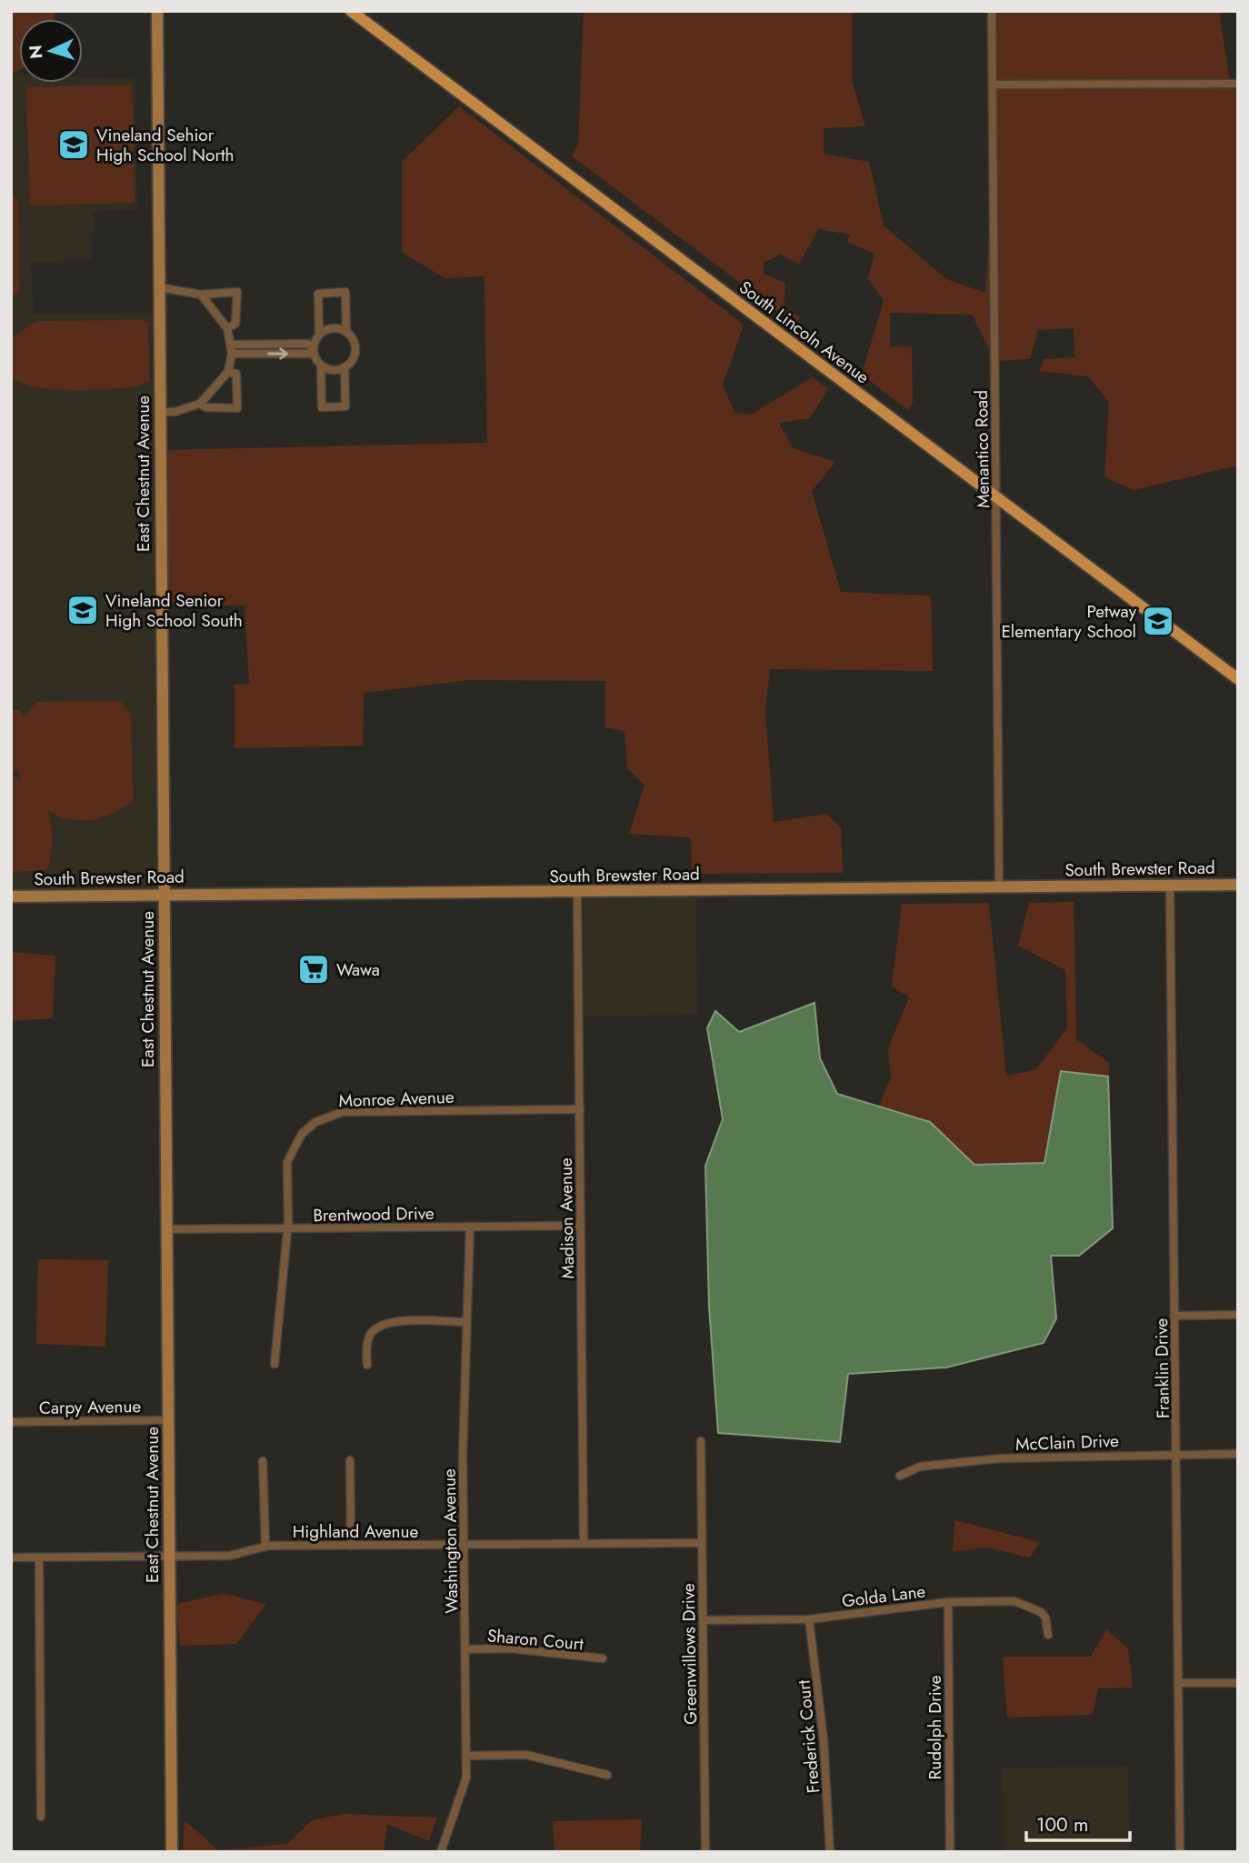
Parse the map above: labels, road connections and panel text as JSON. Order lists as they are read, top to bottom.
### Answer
{
  "streets": {
    "main road": ["South Lincoln Avenue"],
    "street": [
      "Menantico Road",
      "East Chestnut Avenue",
      "South Brewster Road",
      "Monroe Avenue",
      "Brentwood Drive",
      "Madison Avenue",
      "Franklin Drive",
      "Carpy Avenue",
      "McClain Drive",
      "Highland Avenue",
      "Washington Avenue",
      "Golda Lane",
      "Sharon Court",
      "Greenwillows Drive",
      "Rudolph Drive",
      "Frederick Court"
    ]
  },
  "crossings": [
    ["South Lincoln Avenue", "Menantico Road"],
    ["Menantico Road", "South Brewster Road"],
    ["East Chestnut Avenue", "South Brewster Road"],
    ["East Chestnut Avenue", "Brentwood Drive"],
    ["East Chestnut Avenue", "Carpy Avenue"],
    ["East Chestnut Avenue", "Highland Avenue"],
    ["South Brewster Road", "Madison Avenue"],
    ["South Brewster Road", "Franklin Drive"],
    ["Monroe Avenue", "Brentwood Drive"],
    ["Monroe Avenue", "Madison Avenue"],
    ["Brentwood Drive", "Madison Avenue"],
    ["Brentwood Drive", "Washington Avenue"],
    ["Madison Avenue", "Highland Avenue"],
    ["Franklin Drive", "McClain Drive"],
    ["Highland Avenue", "Washington Avenue"],
    ["Highland Avenue", "Greenwillows Drive"],
    ["Washington Avenue", "Sharon Court"],
    ["Golda Lane", "Greenwillows Drive"],
    ["Golda Lane", "Rudolph Drive"],
    ["Golda Lane", "Frederick Court"]
  ],
  "places": {
    "school or university": ["Vineland Sehior High School North", "Vineland Senior High School South", "Petway Elementary School"],
    "supermarket": ["Wawa"]
  },
  "scale_bar": "100 m",
  "north": "left"
}
